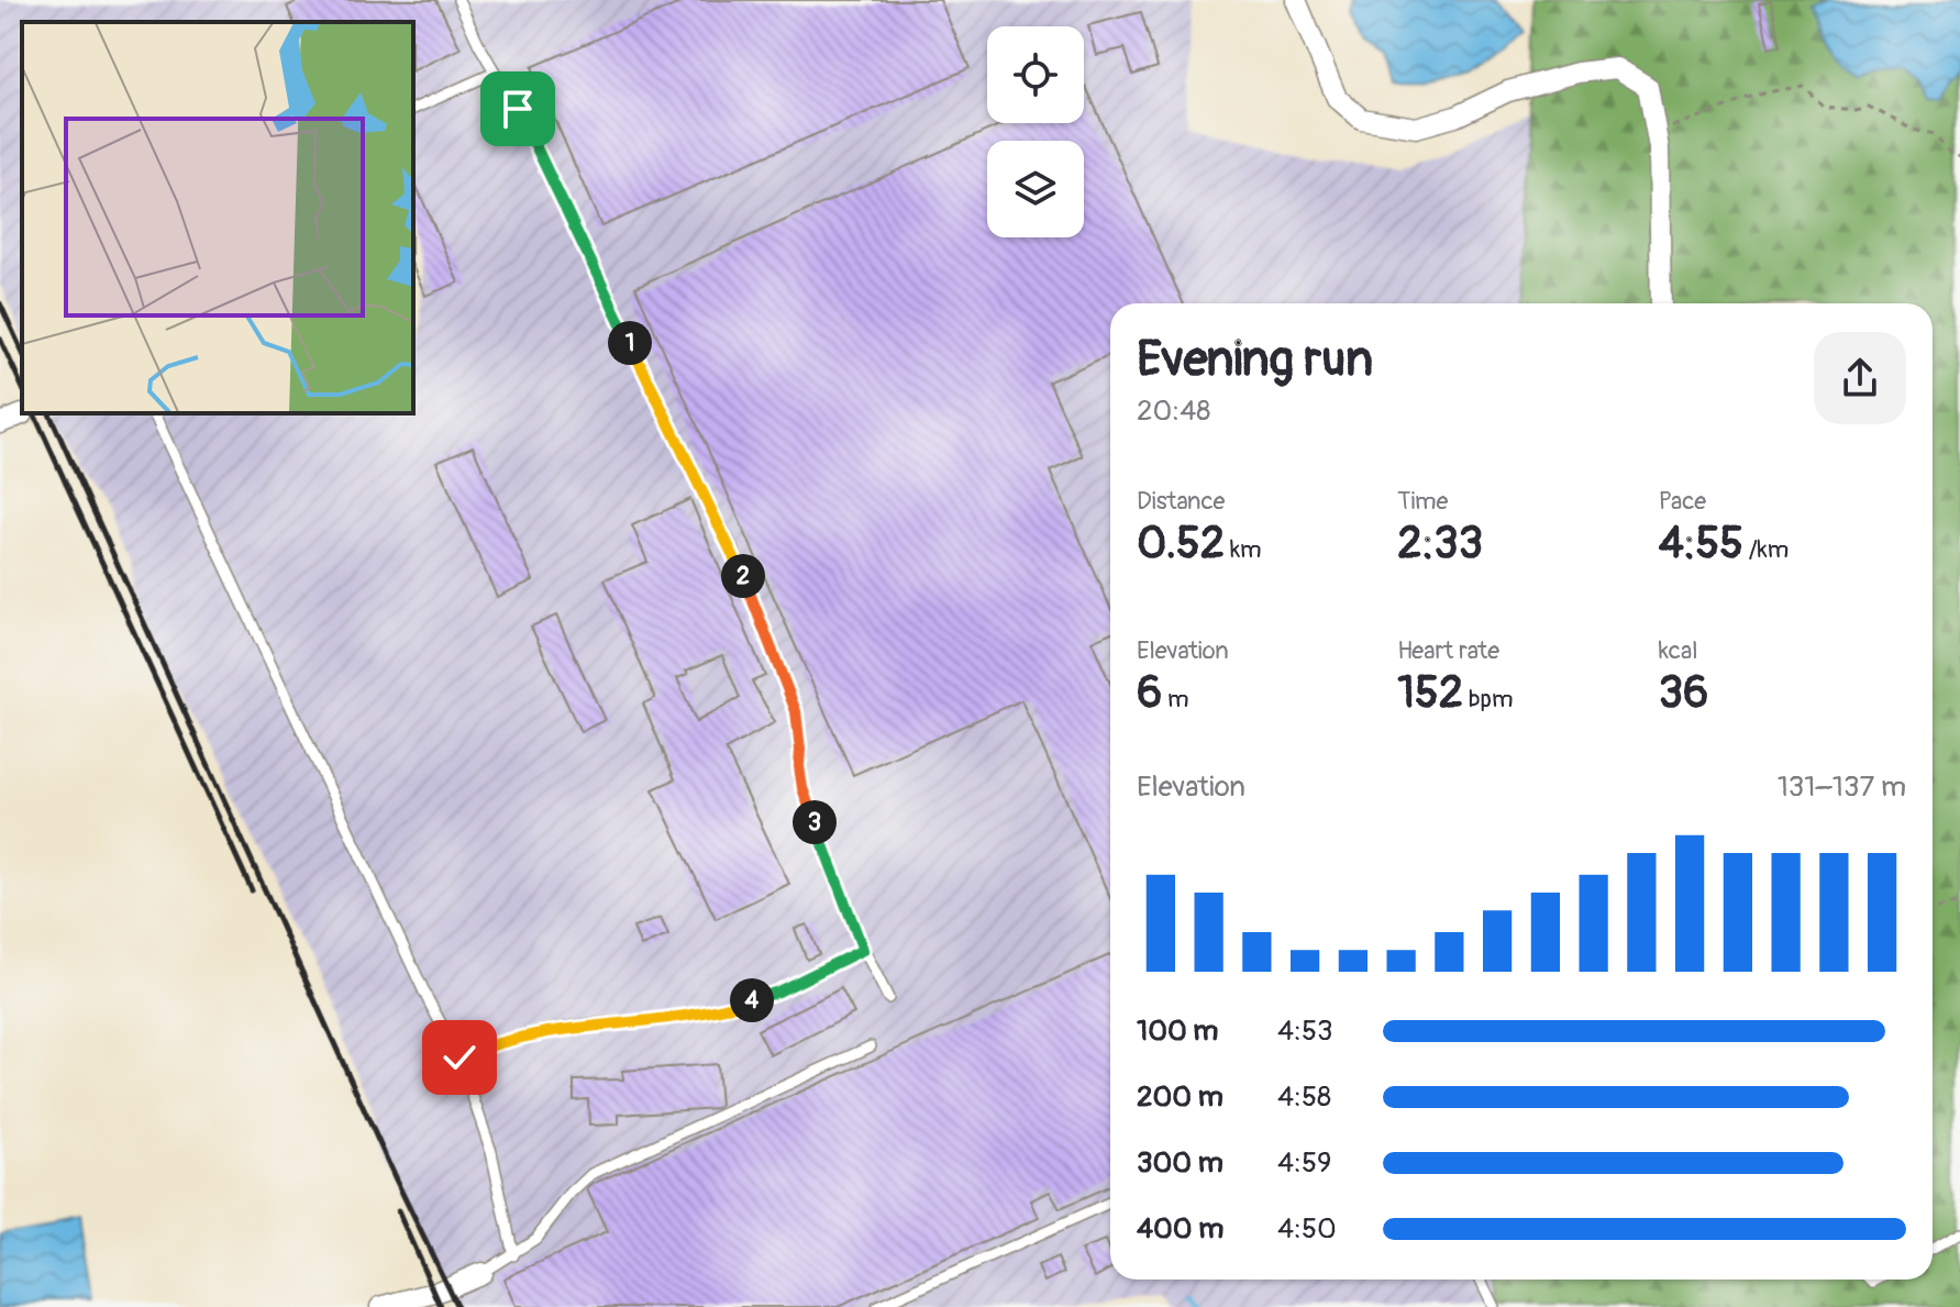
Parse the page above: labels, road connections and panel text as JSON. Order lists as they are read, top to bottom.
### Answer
{
  "page": {
    "heading": ["Evening run", "20:48"],
    "pins": [
      "1",
      "2",
      "3",
      "4"
    ],
    "stats": [
      ["Distance", "0.52 km"],
      ["Time", "2:33"],
      ["Pace", "4:55 /km"],
      ["Elevation", "6 m"],
      ["Heart rate", "152 bpm"],
      ["kcal", "36"]
    ],
    "chart": ["Elevation", "131–137 m"],
    "list": [
      {
        "name": "100 m",
        "note": "4:53"
      },
      {
        "name": "200 m",
        "note": "4:58"
      },
      {
        "name": "300 m",
        "note": "4:59"
      },
      {
        "name": "400 m",
        "note": "4:50"
      }
    ]
  }
}
